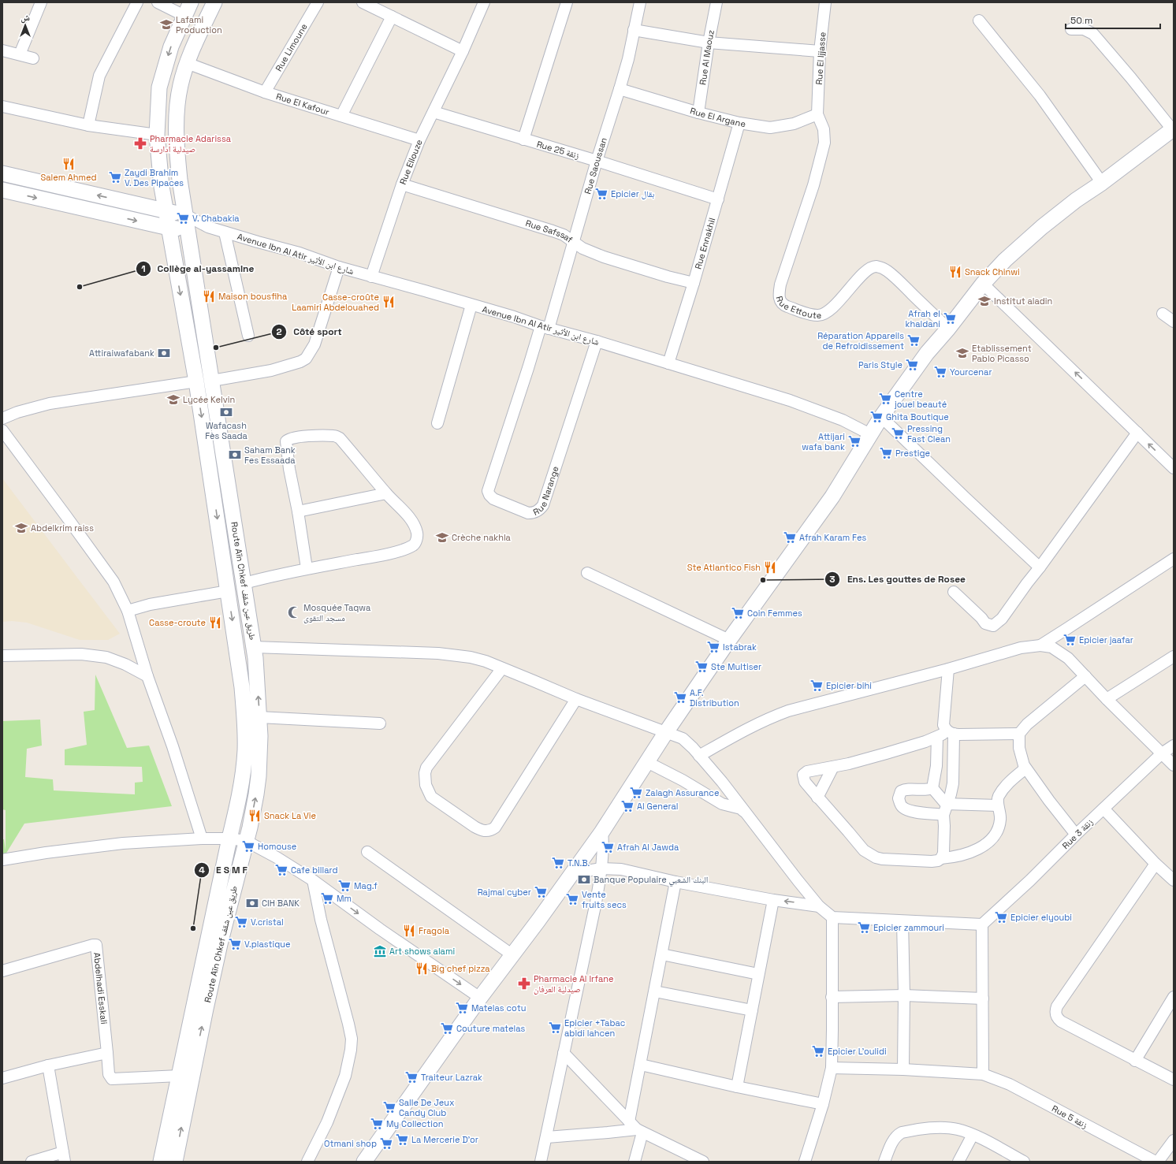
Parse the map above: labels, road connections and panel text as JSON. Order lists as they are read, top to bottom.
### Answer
{
  "streets": {
    "main road": ["Avenue Ibn Al Atir شارع ابن الأثير", "Route Aïn Chkef طريق عين شقف"],
    "street": [
      "Rue Limoune",
      "Rue Al Maouz",
      "Rue El Ijjasse",
      "Rue El Kafour",
      "Rue El Argane",
      "Rue 25 زنقة",
      "Rue Ellouze",
      "Rue Saoussan",
      "Rue Safssaf",
      "Rue Ennakhil",
      "Rue Ettoute",
      "Rue Narange",
      "Rue 3 زنقة",
      "Abdelhadi Esskali",
      "Rue 5 زنقة"
    ]
  },
  "crossings": [
    ["Rue Limoune", "Rue El Kafour"],
    ["Rue Al Maouz", "Rue El Argane"],
    ["Rue El Ijjasse", "Rue El Argane"],
    ["Rue El Ijjasse", "Rue Ettoute"],
    ["Rue El Kafour", "Rue Ellouze"],
    ["Rue El Kafour", "Route Aïn Chkef طريق عين شقف"],
    ["Rue El Argane", "Rue Saoussan"],
    ["Rue El Argane", "Rue Ennakhil"],
    ["Rue El Argane", "Rue Ettoute"],
    ["Rue 25 زنقة", "Rue Ellouze"],
    ["Rue 25 زنقة", "Rue Saoussan"],
    ["Rue 25 زنقة", "Rue Ennakhil"],
    ["Rue Ellouze", "Rue Safssaf"],
    ["Rue Ellouze", "Avenue Ibn Al Atir شارع ابن الأثير"],
    ["Rue Saoussan", "Rue Safssaf"],
    ["Rue Saoussan", "Avenue Ibn Al Atir شارع ابن الأثير"],
    ["Rue Saoussan", "Rue Narange"],
    ["Rue Safssaf", "Rue Ennakhil"],
    ["Rue Ennakhil", "Avenue Ibn Al Atir شارع ابن الأثير"],
    ["Avenue Ibn Al Atir شارع ابن الأثير", "Rue Narange"],
    ["Avenue Ibn Al Atir شارع ابن الأثير", "Route Aïn Chkef طريق عين شقف"]
  ],
  "places": {
    "school or university": [
      "Lafami Production",
      "Institut aladin",
      "Etablissement Pablo Picasso",
      "Lycée Kelvin",
      "Abdelkrim raiss",
      "Crèche nakhla"
    ],
    "pharmacy": ["Pharmacie Adarissa صيدلية أدارسة", "Pharmacie Al Irfane صيدلية العرفان"],
    "restaurant": [
      "Salem Ahmed",
      "Snack Chinwi",
      "Maison bousfiha",
      "Casse-croûte Laamiri Abdelouahed",
      "Ste Atlantico Fish",
      "Casse-croute",
      "Snack La Vie",
      "Fragola",
      "Big chef pizza"
    ],
    "supermarket": [
      "Zaydi Brahim V. Des Pipaces",
      "Epicier بقال",
      "V. Chabakia",
      "Afrah el khaldani",
      "Réparation Appareils de Refroidissement",
      "Paris Style",
      "Yourcenar",
      "Centre jouel beauté",
      "Ghita Boutique",
      "Pressing Fast Clean",
      "Attijari wafa bank",
      "Prestige",
      "Afrah Karam Fes",
      "Coin Femmes",
      "Epicier jaafar",
      "Istabrak",
      "Ste Multiser",
      "Epicier bihi",
      "A.F. Distribution",
      "Zalagh Assurance",
      "Al General",
      "Homouse",
      "Afrah Al Jawda",
      "T.N.B.",
      "Cafe billard",
      "Mag.f",
      "Rajmal cyber",
      "Mm",
      "Vente fruits secs",
      "Epicier elyoubi",
      "V.cristal",
      "Epicier zammouri",
      "V.plastique",
      "Matelas cotu",
      "Epicier +Tabac abldi lahcen",
      "Couture matelas",
      "Epicier L'oulidi",
      "Traiteur Lazrak",
      "Salle De Jeux Candy Club",
      "My Collection",
      "La Mercerie D'or",
      "Otmani shop"
    ],
    "other": [
      "Collège al-yassamine",
      "Côté sport",
      "Ens. Les gouttes de Rosee",
      "E S M F"
    ],
    "bank": [
      "Attiraiwafabank",
      "Wafacash Fès Saada",
      "Saham Bank Fes Essaada",
      "Banque Populaire البنك الشعبي",
      "CIH BANK"
    ],
    "mosque": ["Mosquée Taqwa مسجد التقوى"],
    "museum": ["Art shows alami"]
  },
  "scale_bar": "50 m",
  "north": "top"
}
